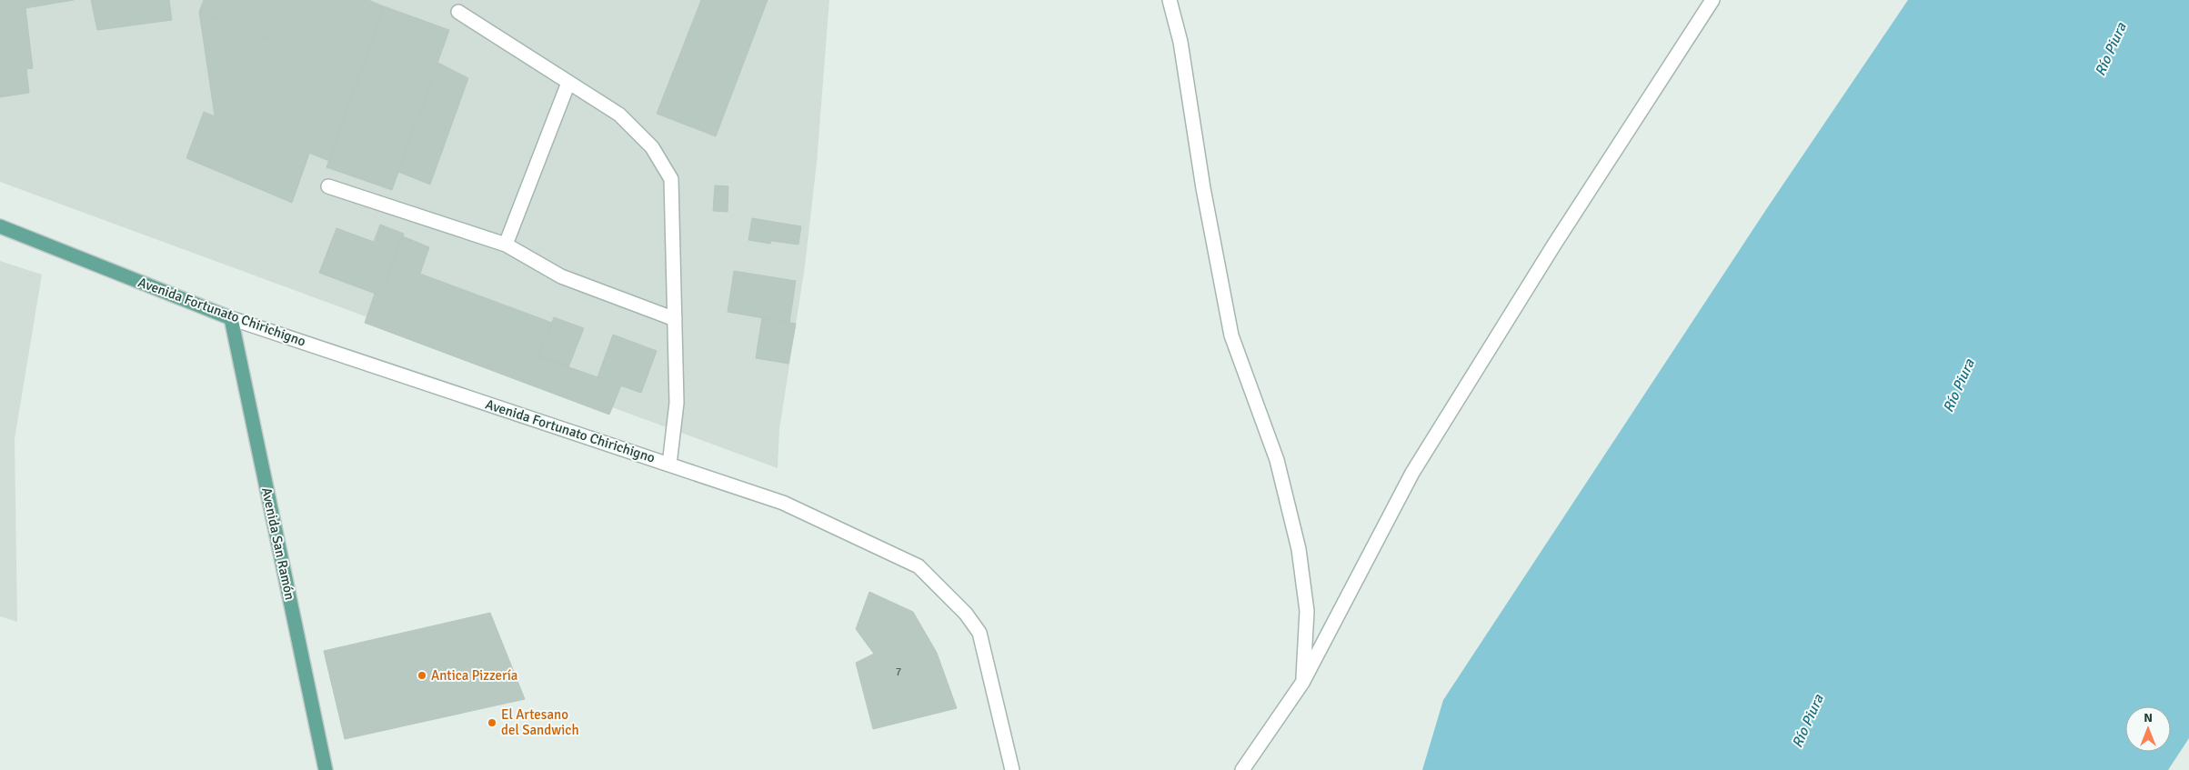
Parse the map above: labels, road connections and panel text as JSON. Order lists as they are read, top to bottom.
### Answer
{
  "streets": {
    "main road": ["Avenida Fortunato Chirichigno", "Avenida San Ramón"]
  },
  "crossings": [
    ["Avenida Fortunato Chirichigno", "Avenida San Ramón"]
  ],
  "water": ["Río Piura"],
  "places": ["Antica Pizzería", "El Artesano del Sandwich"],
  "house_numbers": ["7"],
  "north": "top"
}
